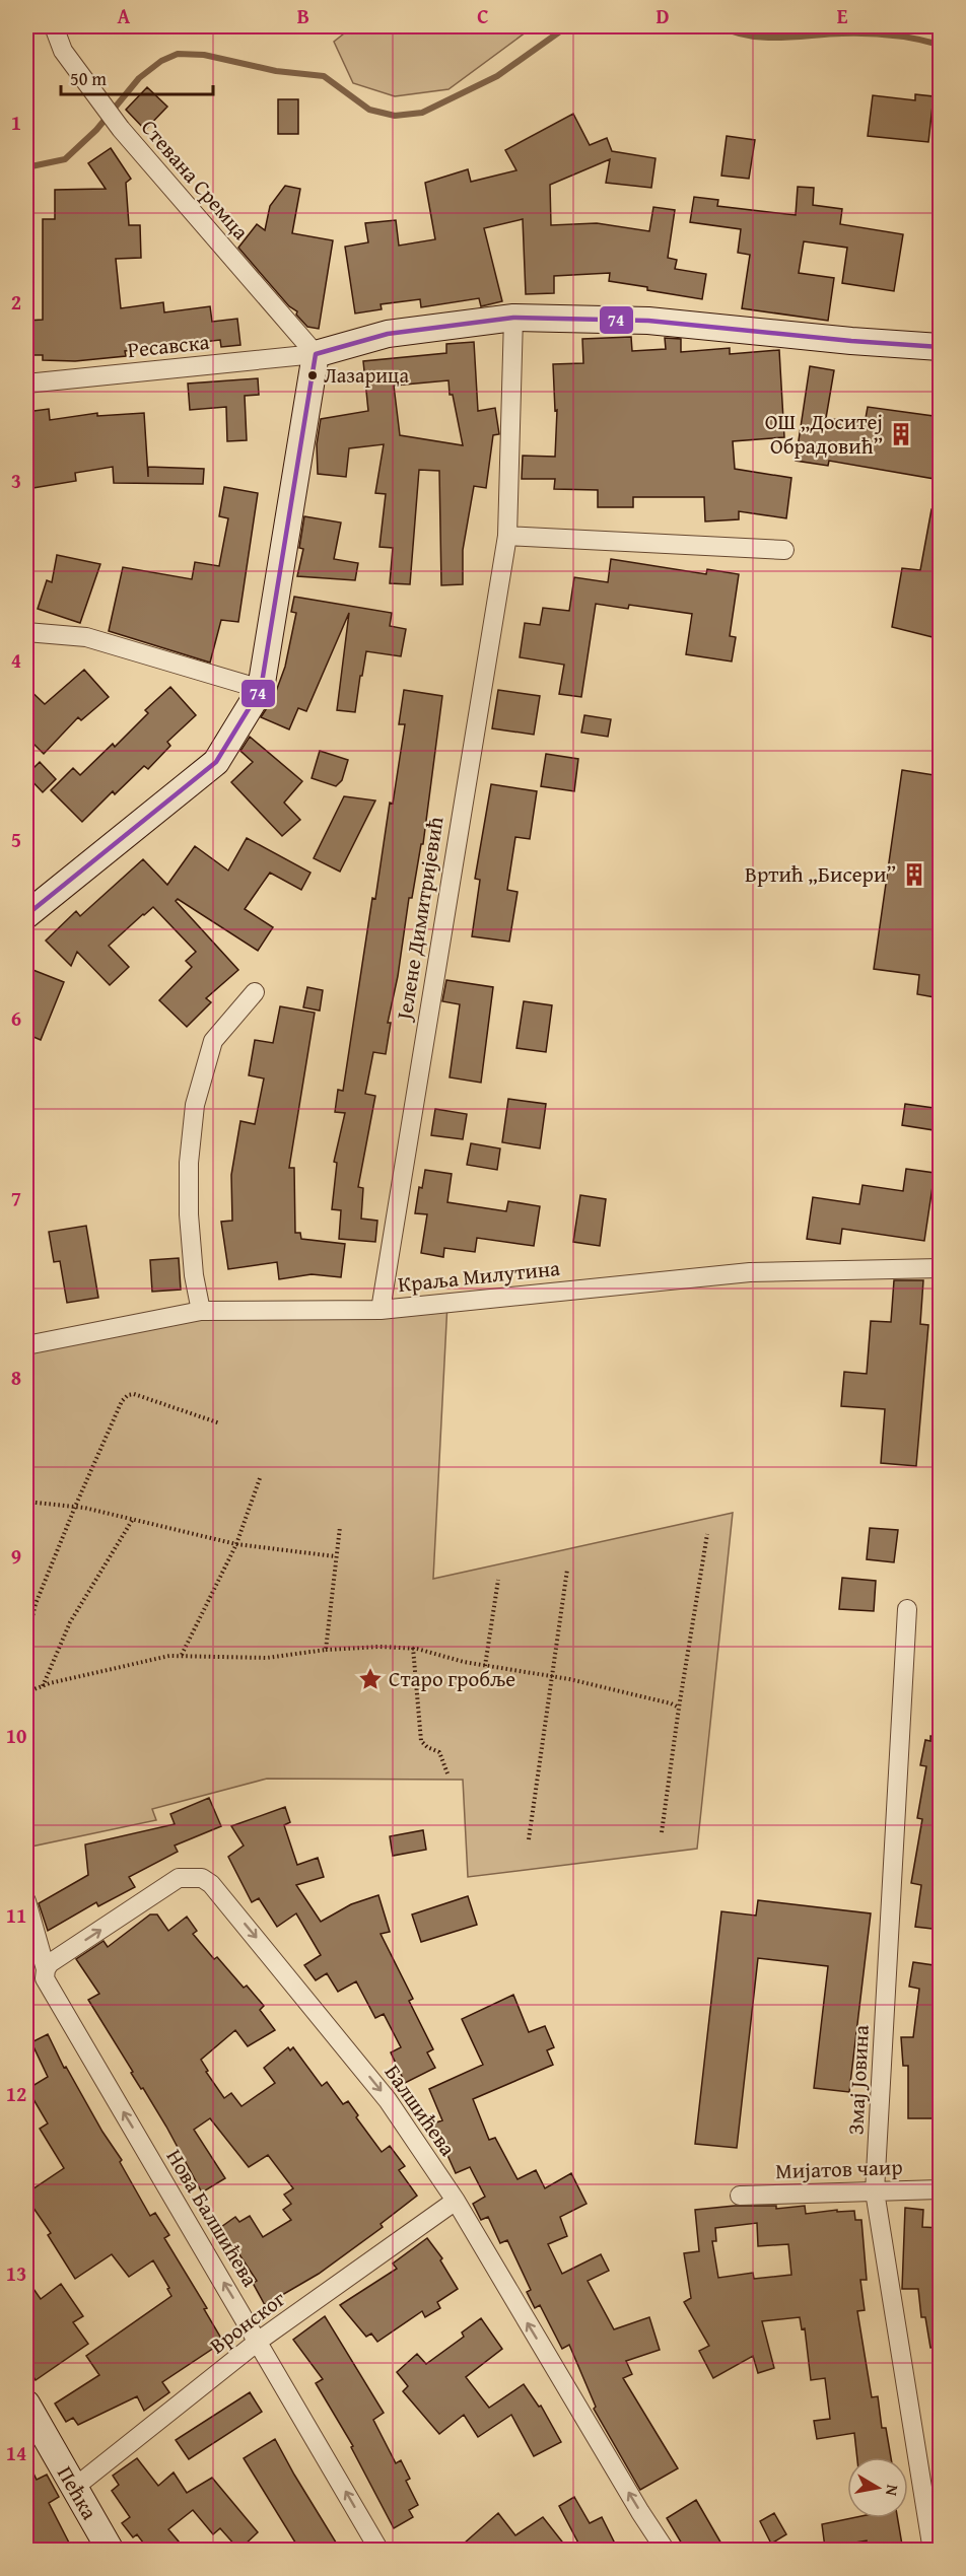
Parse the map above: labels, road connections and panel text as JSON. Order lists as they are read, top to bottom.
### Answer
{
  "streets": {
    "street": [
      "Стевана Сремца",
      "Ресавска",
      "Јелене Димитријевић",
      "Краља Милутина",
      "Змај Јовина",
      "Балшићева",
      "Мијатов чаир",
      "Нова Балшићева",
      "Вронског",
      "Пећка"
    ]
  },
  "crossings": [
    ["Стевана Сремца", "Ресавска"],
    ["Јелене Димитријевић", "Краља Милутина"],
    ["Змај Јовина", "Мијатов чаир"],
    ["Балшићева", "Нова Балшићева"],
    ["Балшићева", "Вронског"],
    ["Нова Балшићева", "Вронског"],
    ["Вронског", "Пећка"]
  ],
  "one_way": ["Нова Балшићева"],
  "places": {
    "other": ["Лазарица"],
    "building": ["ОШ „Доситеј Обрадовић”", "Вртић „Бисери”"],
    "place": ["Старо гробље"]
  },
  "lines": ["transit line 74"],
  "scale_bar": "50 m",
  "north": "right",
  "grid": {
    "columns": [
      "A",
      "B",
      "C",
      "D",
      "E"
    ],
    "rows": [
      "1",
      "2",
      "3",
      "4",
      "5",
      "6",
      "7",
      "8",
      "9",
      "10",
      "11",
      "12",
      "13",
      "14"
    ]
  }
}
